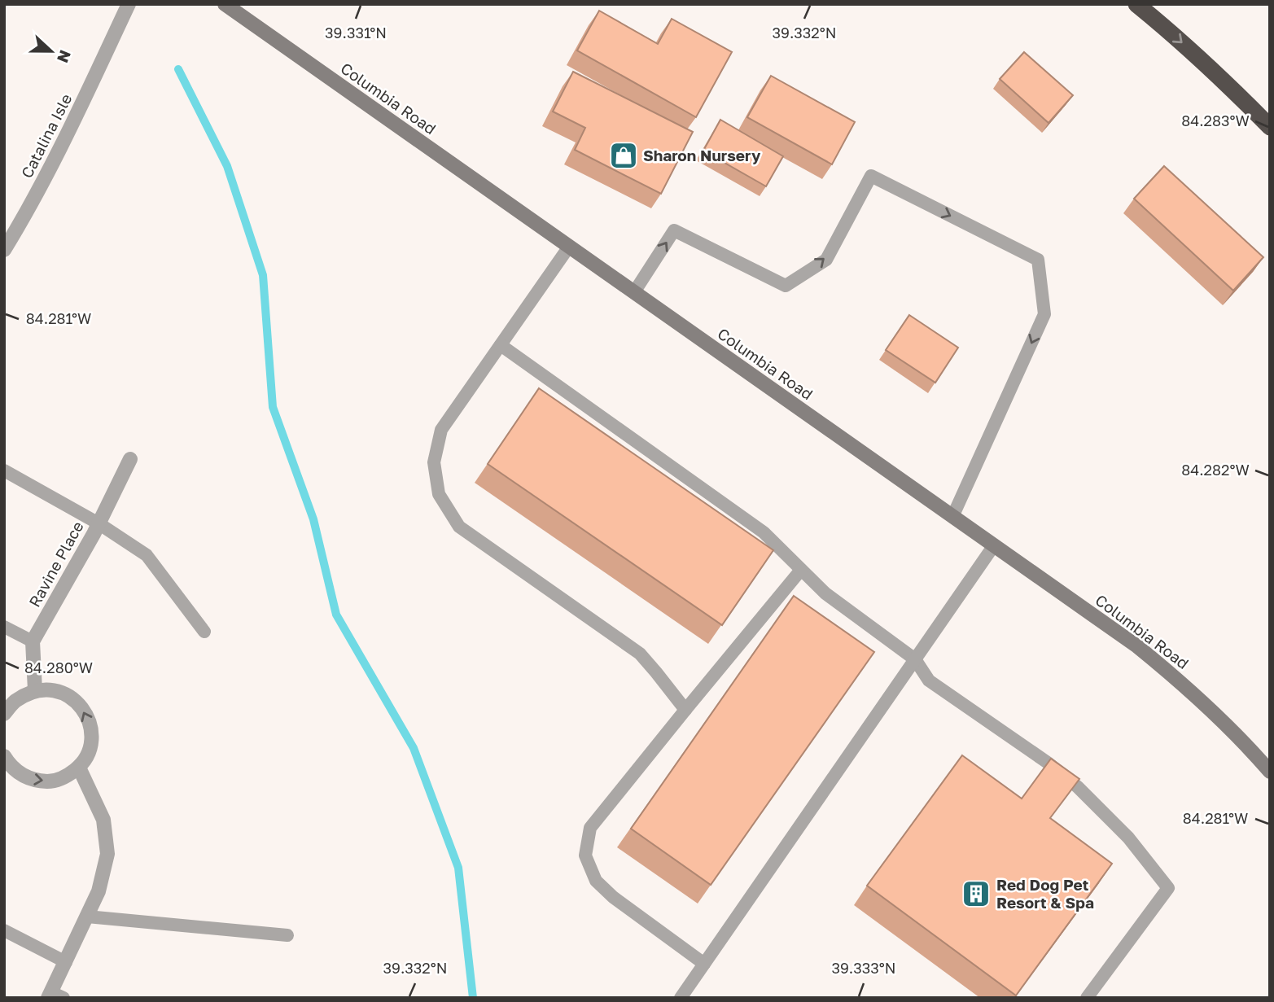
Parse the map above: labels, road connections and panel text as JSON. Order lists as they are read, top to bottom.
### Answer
{
  "streets": {
    "street": ["Columbia Road", "Catalina Isle", "Ravine Place"]
  },
  "places": {
    "shop": ["Sharon Nursery"],
    "building": ["Red Dog Pet Resort & Spa"]
  },
  "north": "right",
  "coordinates": [
    "39.331°N",
    "39.332°N",
    "84.283°W",
    "84.281°W",
    "84.282°W",
    "84.280°W",
    "39.333°N"
  ]
}
